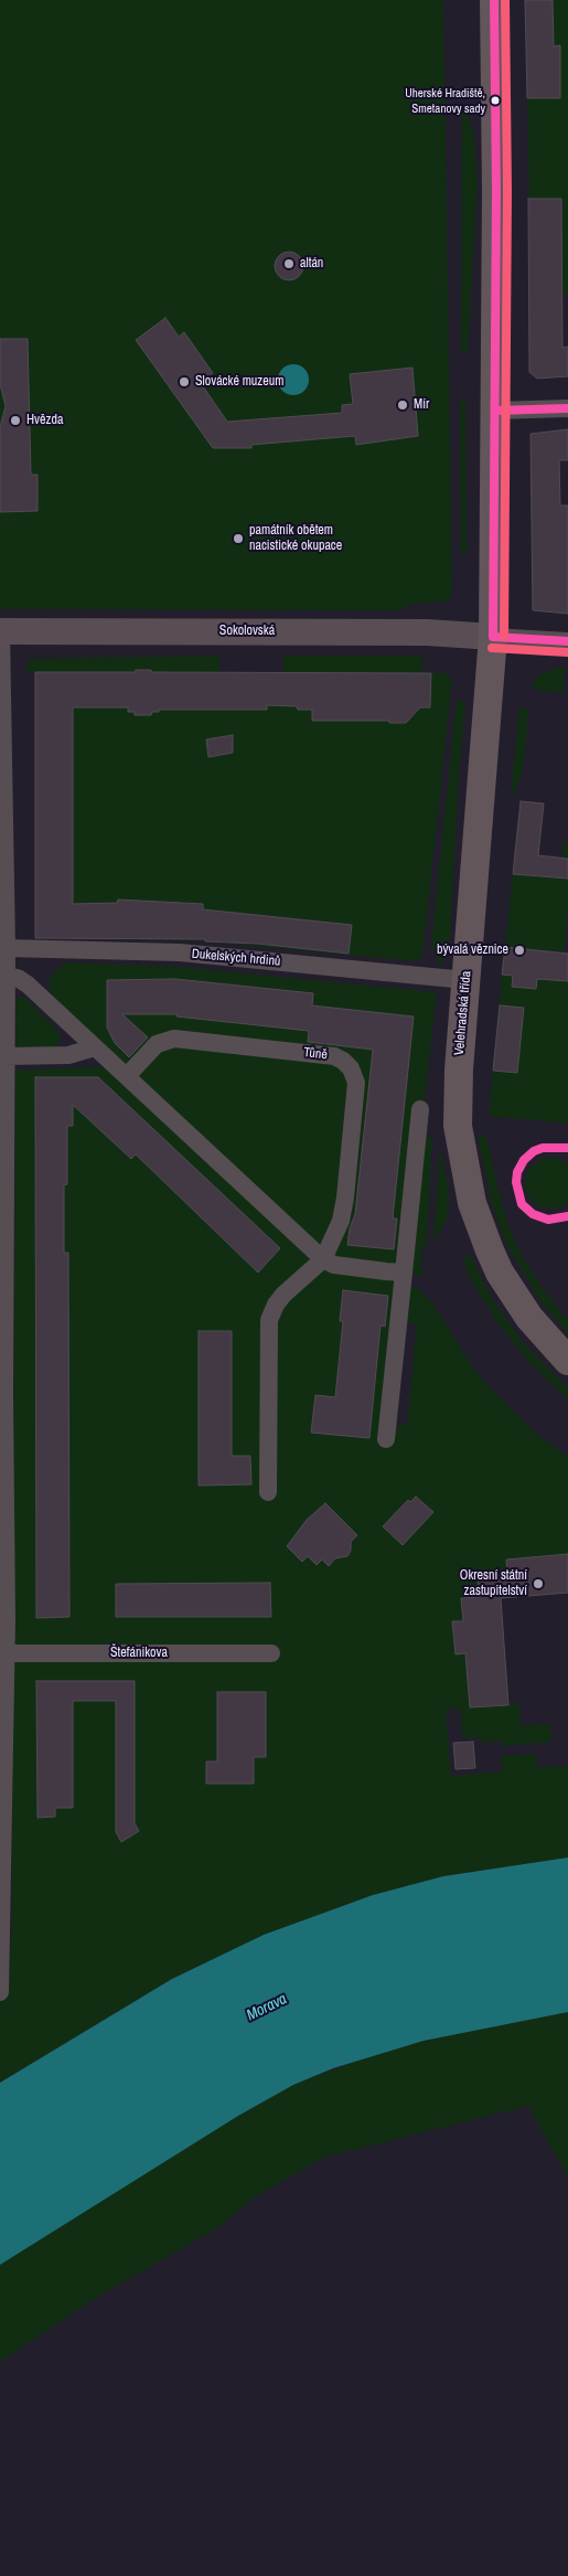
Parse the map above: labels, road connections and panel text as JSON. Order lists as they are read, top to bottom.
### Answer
{
  "streets": {
    "main road": ["Sokolovská", "Velehradská třída"],
    "street": ["Dukelských hrdinů", "Tůně", "Štefánikova"]
  },
  "crossings": [
    ["Sokolovská", "Velehradská třída"],
    ["Dukelských hrdinů", "Velehradská třída"]
  ],
  "water": ["Morava"],
  "places": [
    "Uherské Hradiště, Smetanovy sady",
    "altán",
    "Slovácké muzeum",
    "Mír",
    "Hvězda",
    "památník obětem nacistické okupace",
    "bývalá věznice",
    "Okresní státní zastupitelství"
  ]
}
